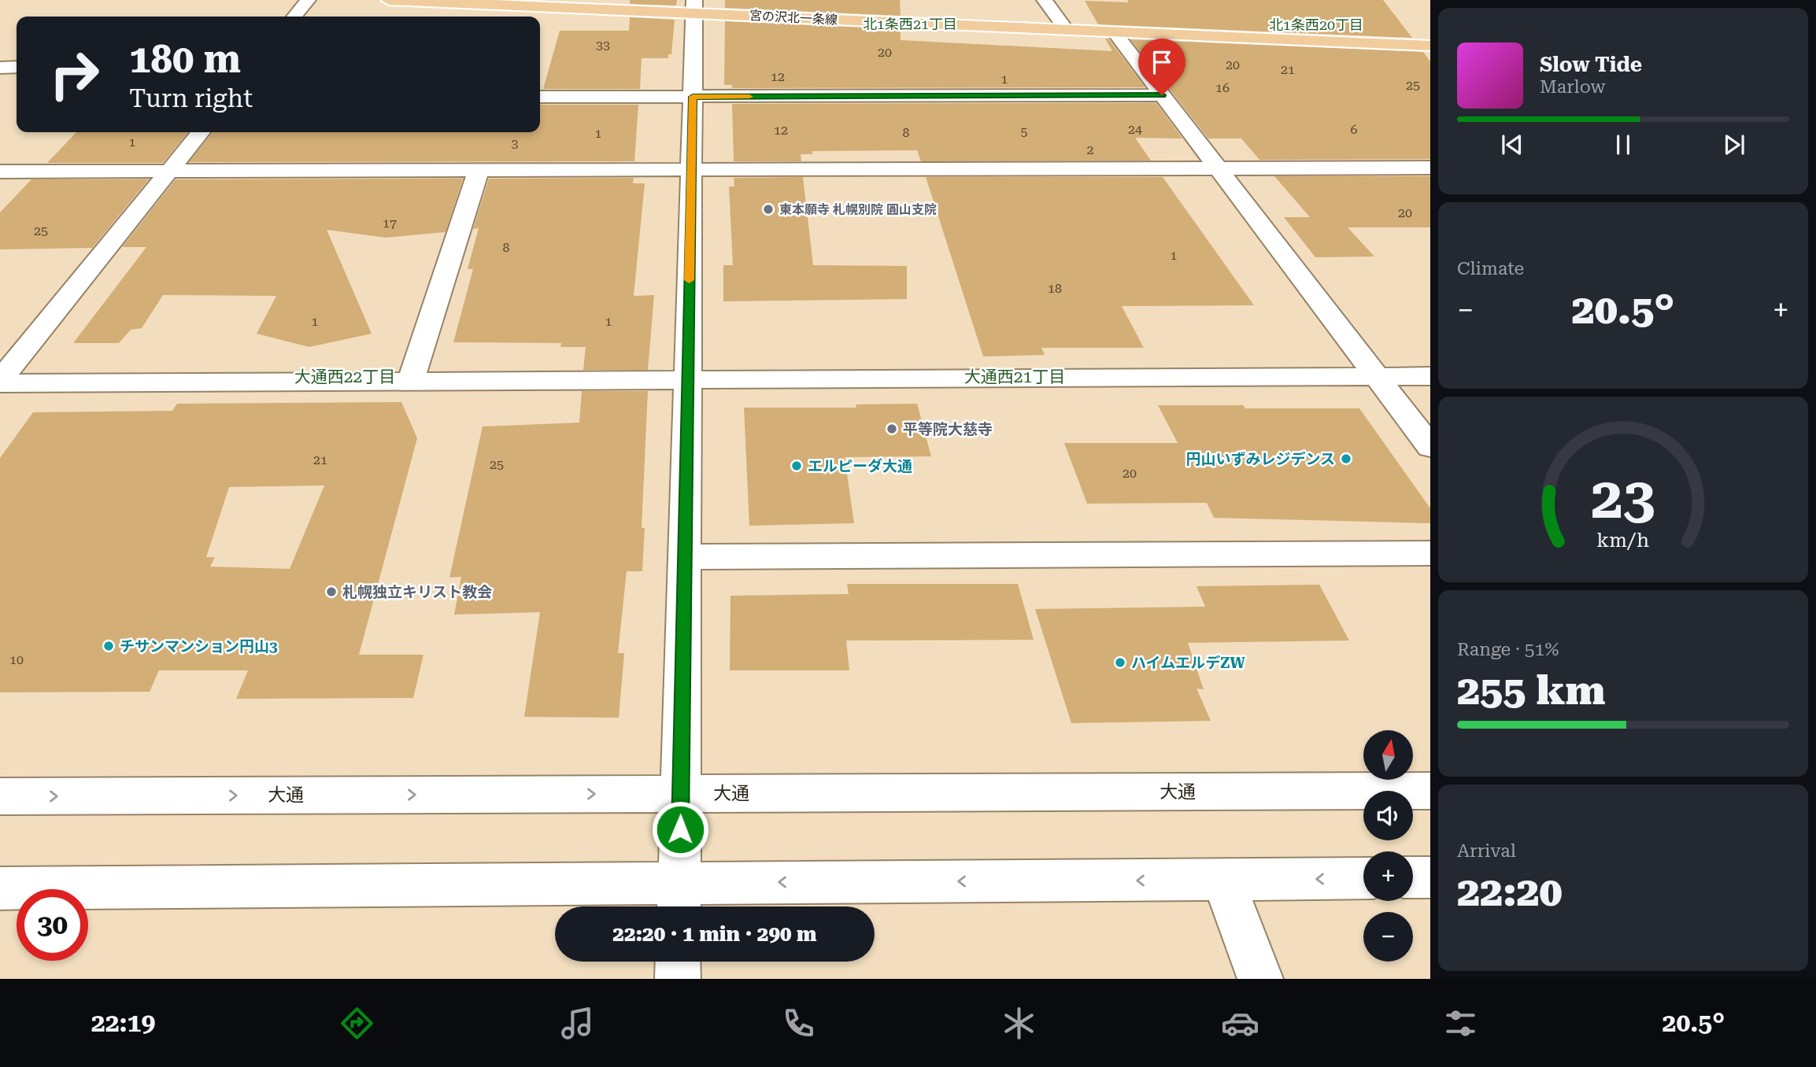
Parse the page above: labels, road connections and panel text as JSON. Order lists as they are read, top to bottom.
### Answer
{
  "streets": {
    "main road": ["宮の沢北一条線"],
    "street": ["大通"]
  },
  "districts": [
    "北1条西21丁目",
    "北1条西20丁目",
    "大通西22丁目",
    "大通西21丁目"
  ],
  "places": [
    "東本願寺 札幌別院 圓山支院",
    "平等院大慈寺",
    "円山いずみレジデンス",
    "エルピーダ大通",
    "札幌独立キリスト教会",
    "チサンマンション円山3",
    "ハイムエルデZW"
  ],
  "house_numbers": [
    "33",
    "20",
    "20",
    "21",
    "12",
    "1",
    "25",
    "16",
    "24",
    "6",
    "12",
    "5",
    "8",
    "1",
    "1",
    "3",
    "2",
    "20",
    "17",
    "25",
    "8",
    "1",
    "18",
    "1",
    "1",
    "21",
    "25",
    "20",
    "10"
  ],
  "north": "top",
  "page": {
    "turn": ["180 m", "Turn right"],
    "song": ["Slow Tide", "Marlow"],
    "tile": [
      "Climate",
      ["Range · 51%", "255 km"],
      ["Arrival", "22:20"]
    ],
    "heat": ["−", "20.5°", "+"],
    "map_buttons": ["+", "−"],
    "limit": "30",
    "trip": "22:20 · 1 min · 290 m",
    "tabs": ["22:19", "20.5°"],
    "gauge": ["23", "km/h"]
  }
}
